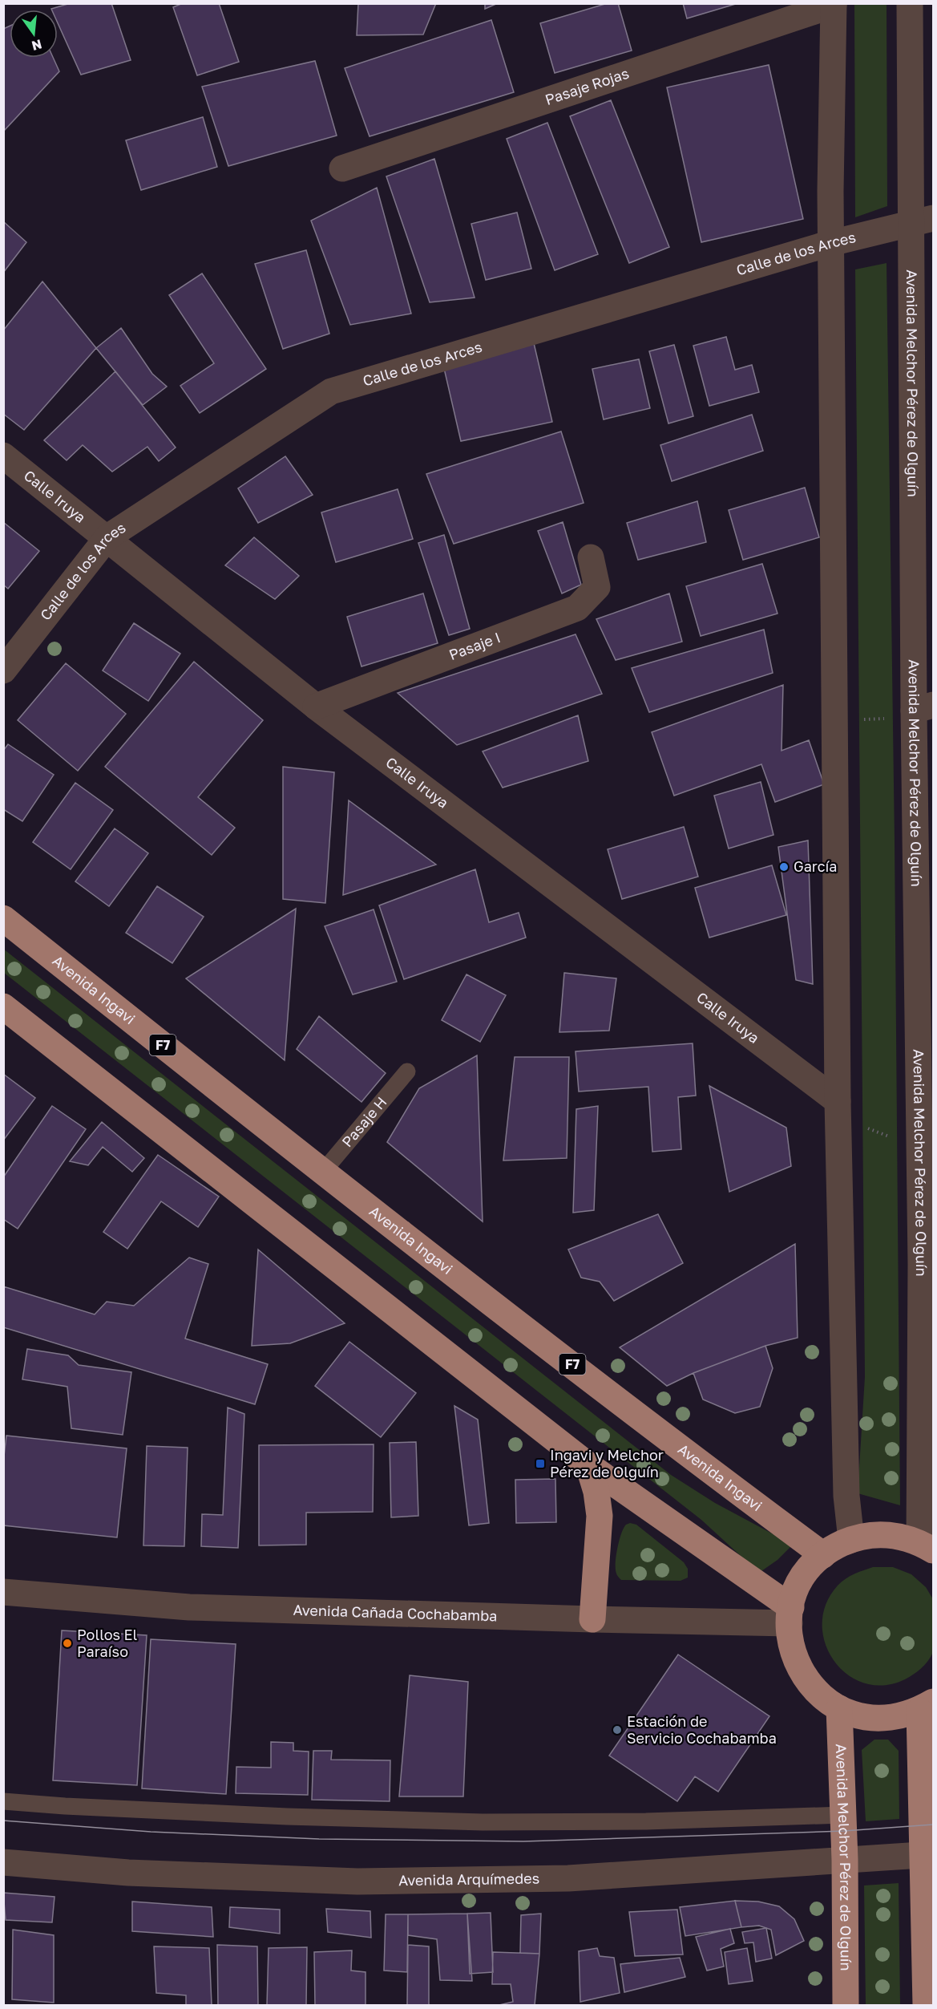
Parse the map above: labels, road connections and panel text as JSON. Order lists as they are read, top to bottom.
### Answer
{
  "streets": {
    "highway": ["Avenida Melchor Pérez de Olguín", "Avenida Ingavi", "F7"],
    "street": [
      "Pasaje Rojas",
      "Calle de los Arces",
      "Calle Iruya",
      "Pasaje I",
      "Avenida Cañada Cochabamba",
      "Avenida Arquímedes"
    ],
    "lane": ["Pasaje H"]
  },
  "crossings": [
    ["Calle de los Arces", "Avenida Melchor Pérez de Olguín"],
    ["Calle de los Arces", "Calle Iruya"],
    ["Avenida Melchor Pérez de Olguín", "Avenida Arquímedes"],
    ["Calle Iruya", "Pasaje I"],
    ["Avenida Ingavi", "Pasaje H"]
  ],
  "places": {
    "other": ["García", "Pollos El Paraíso", "Estación de Servicio Cochabamba"],
    "transit": ["Ingavi y Melchor Pérez de Olguín"]
  },
  "north": "bottom"
}
